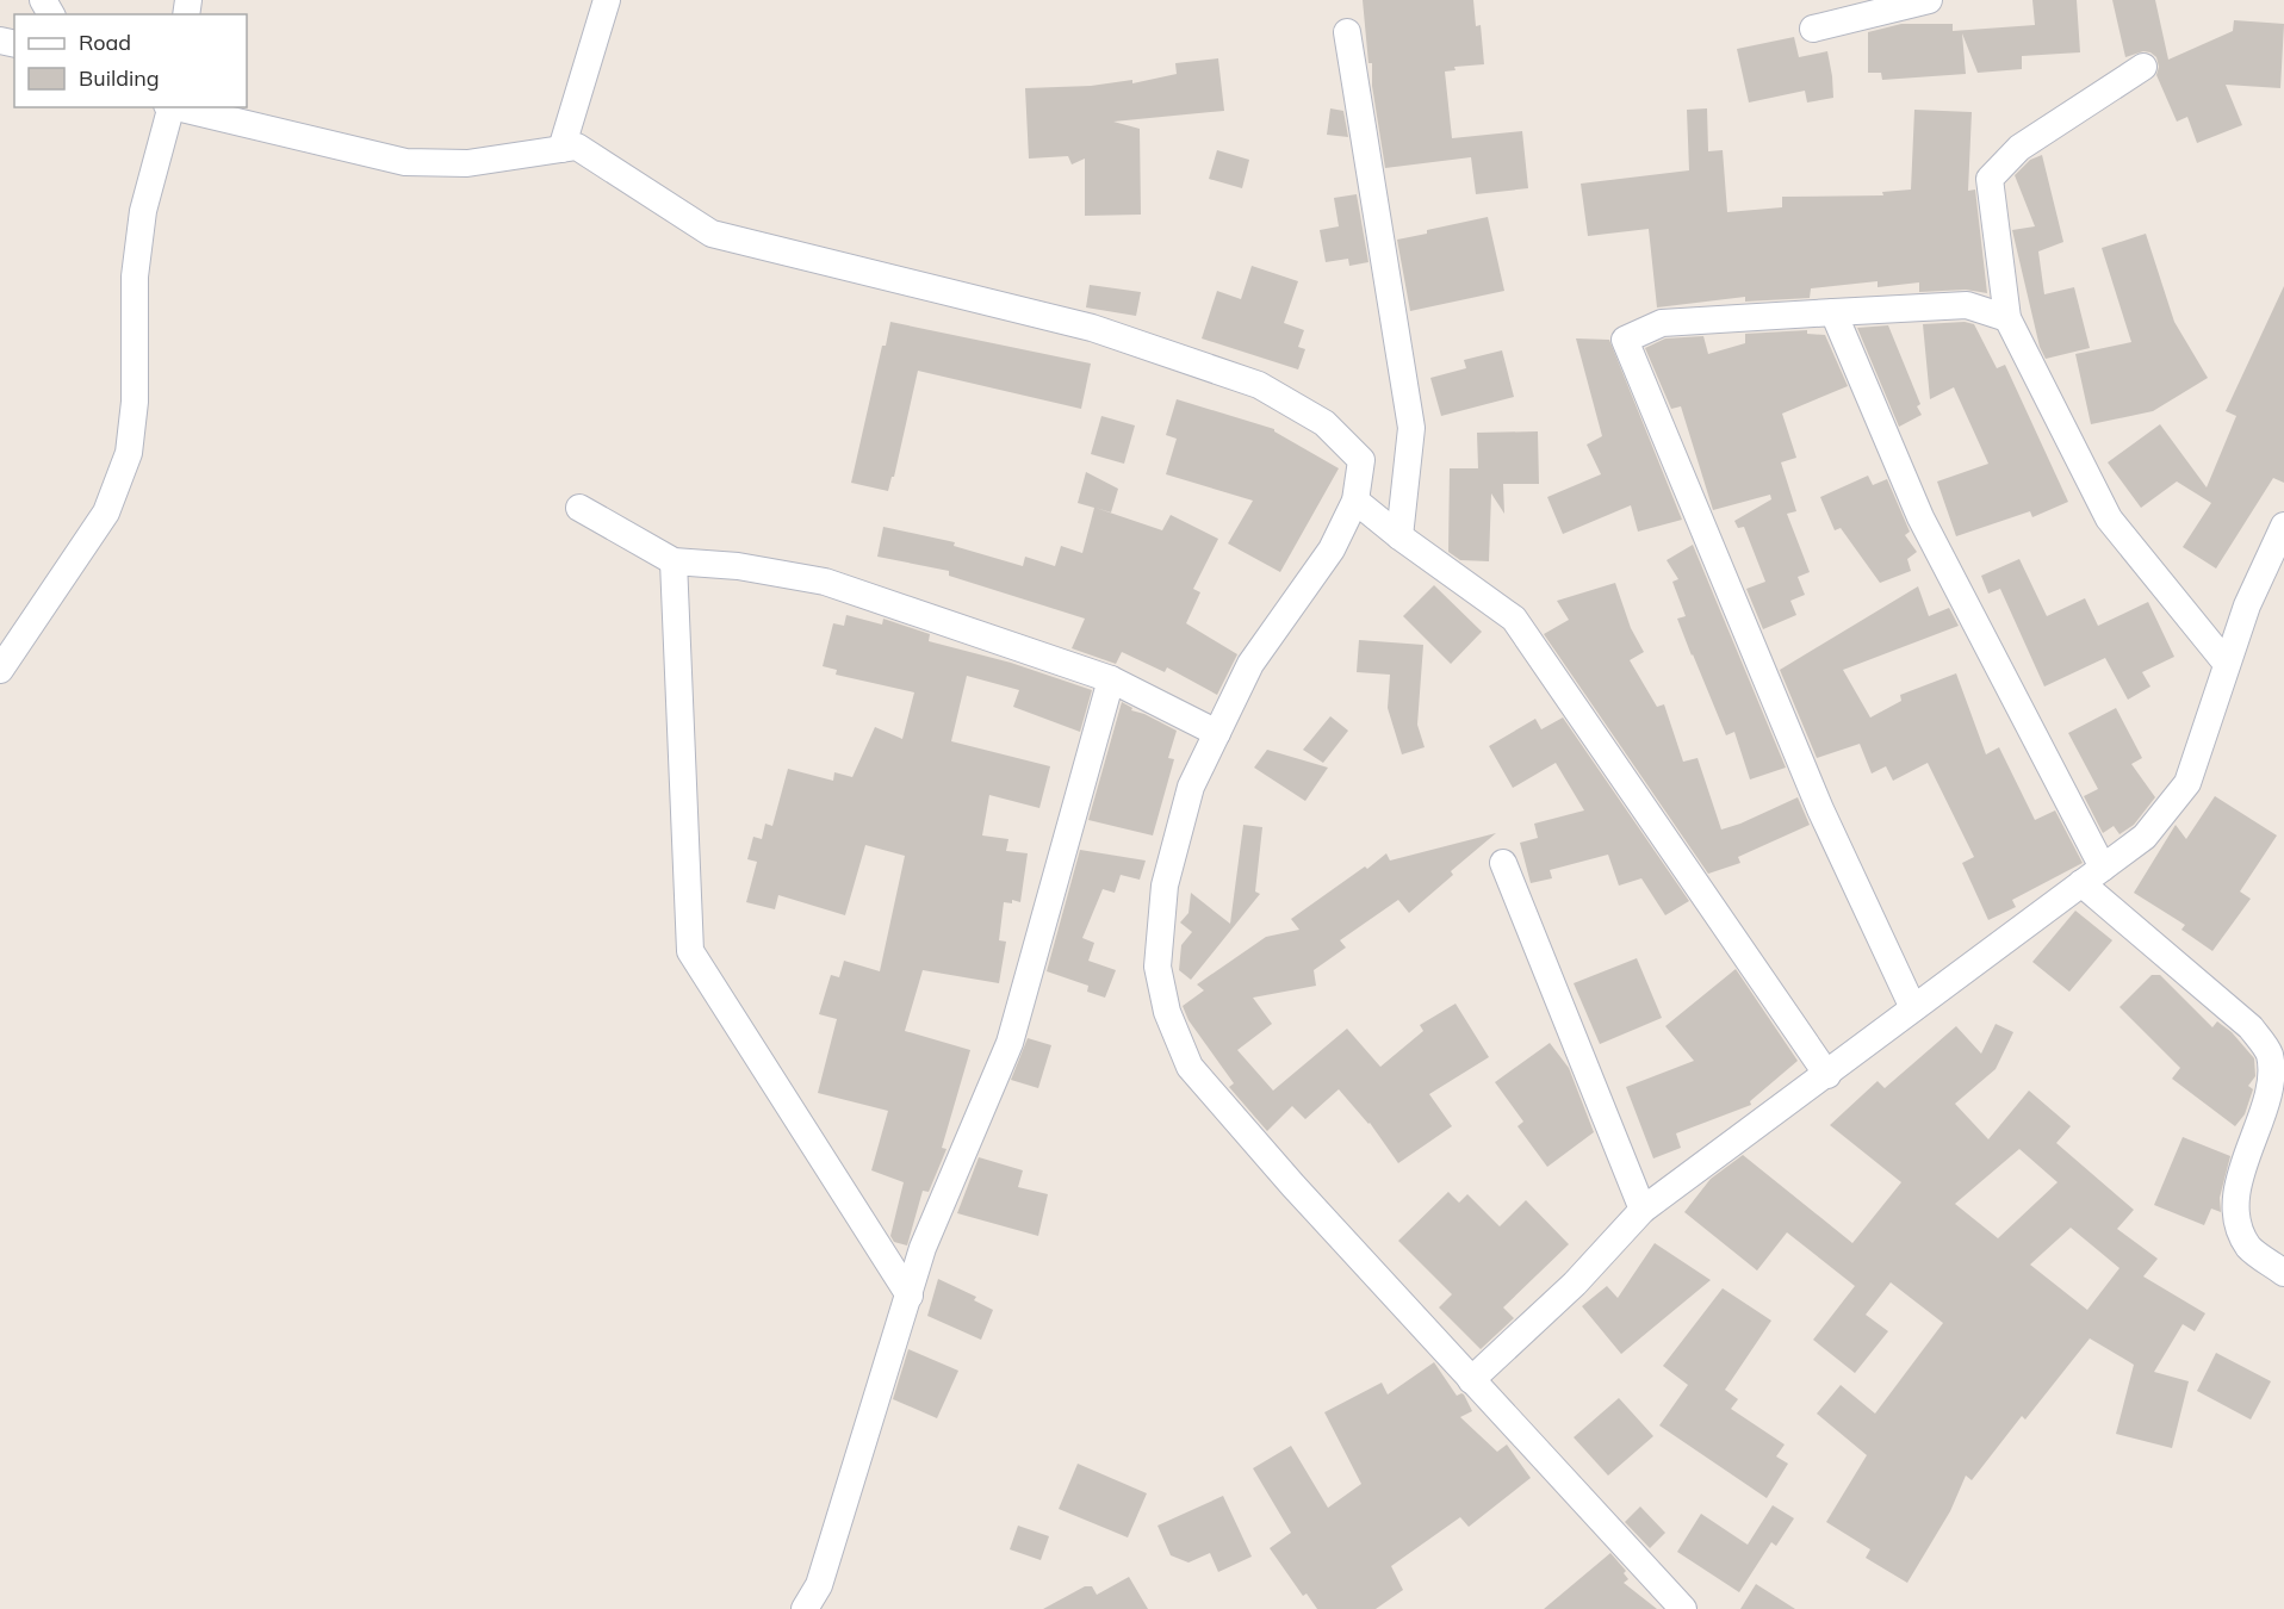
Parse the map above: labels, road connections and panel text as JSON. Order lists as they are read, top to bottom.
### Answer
{
  "legend": ["Road", "Building"]
}
